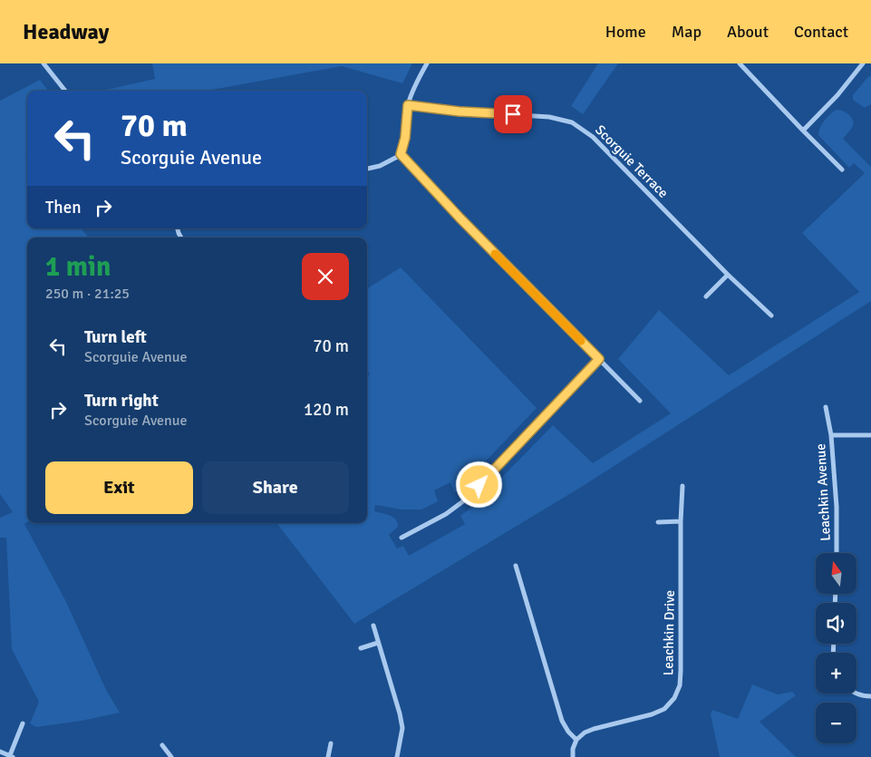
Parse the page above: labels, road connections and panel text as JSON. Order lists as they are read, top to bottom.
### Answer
{
  "streets": {
    "street": ["Scorguie Terrace", "Leachkin Avenue", "Leachkin Drive"]
  },
  "north": "top",
  "page": {
    "header": "Headway",
    "nav": [
      "Home",
      "Map",
      "About",
      "Contact"
    ],
    "turn": ["70 m", "Scorguie Avenue"],
    "then": "Then",
    "heading": ["1 min", "250 m · 21:25"],
    "list": [
      {
        "name": "Turn left",
        "note": "Scorguie Avenue",
        "value": "70 m"
      },
      {
        "name": "Turn right",
        "note": "Scorguie Avenue",
        "value": "120 m"
      }
    ],
    "buttons": ["Exit", "Share"],
    "map_buttons": ["+", "−"]
  }
}
